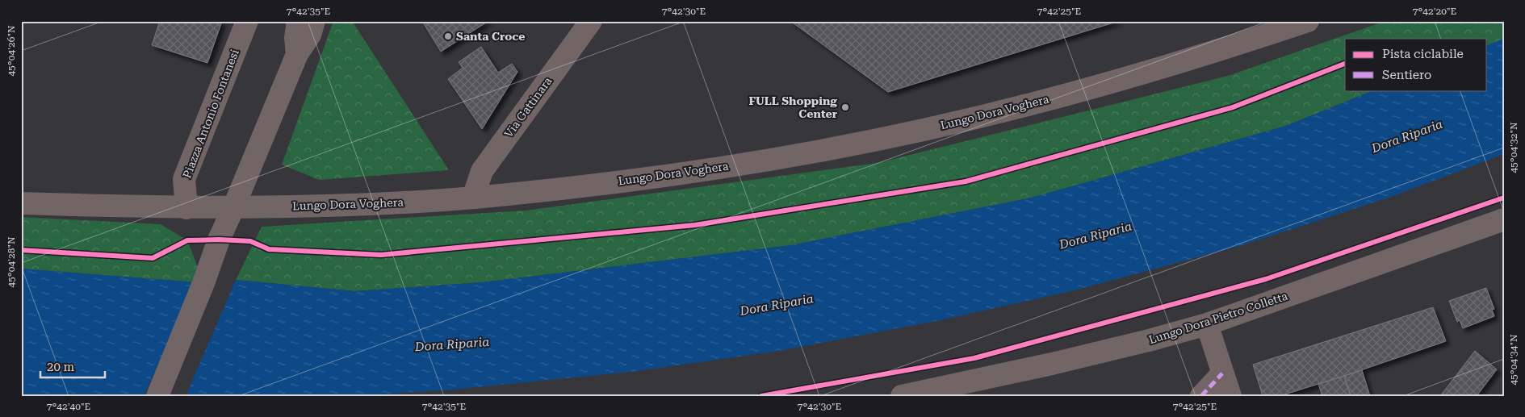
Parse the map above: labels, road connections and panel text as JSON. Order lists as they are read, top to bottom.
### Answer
{
  "streets": {
    "street": [
      "Via Gattinara",
      "Lungo Dora Voghera",
      "Piazza Antonio Fontanesi",
      "Lungo Dora Pietro Colletta"
    ]
  },
  "crossings": [
    ["Via Gattinara", "Lungo Dora Voghera"],
    ["Lungo Dora Voghera", "Piazza Antonio Fontanesi"]
  ],
  "water": ["Dora Riparia"],
  "places": ["Santa Croce", "FULL Shopping Center"],
  "legend": ["Pista ciclabile", "Sentiero"],
  "scale_bar": "20 m",
  "coordinates": [
    "7°42'35\"E",
    "7°42'30\"E",
    "7°42'25\"E",
    "7°42'20\"E",
    "45°04'26\"N",
    "45°04'32\"N",
    "45°04'28\"N",
    "45°04'34\"N",
    "7°42'40\"E"
  ]
}
